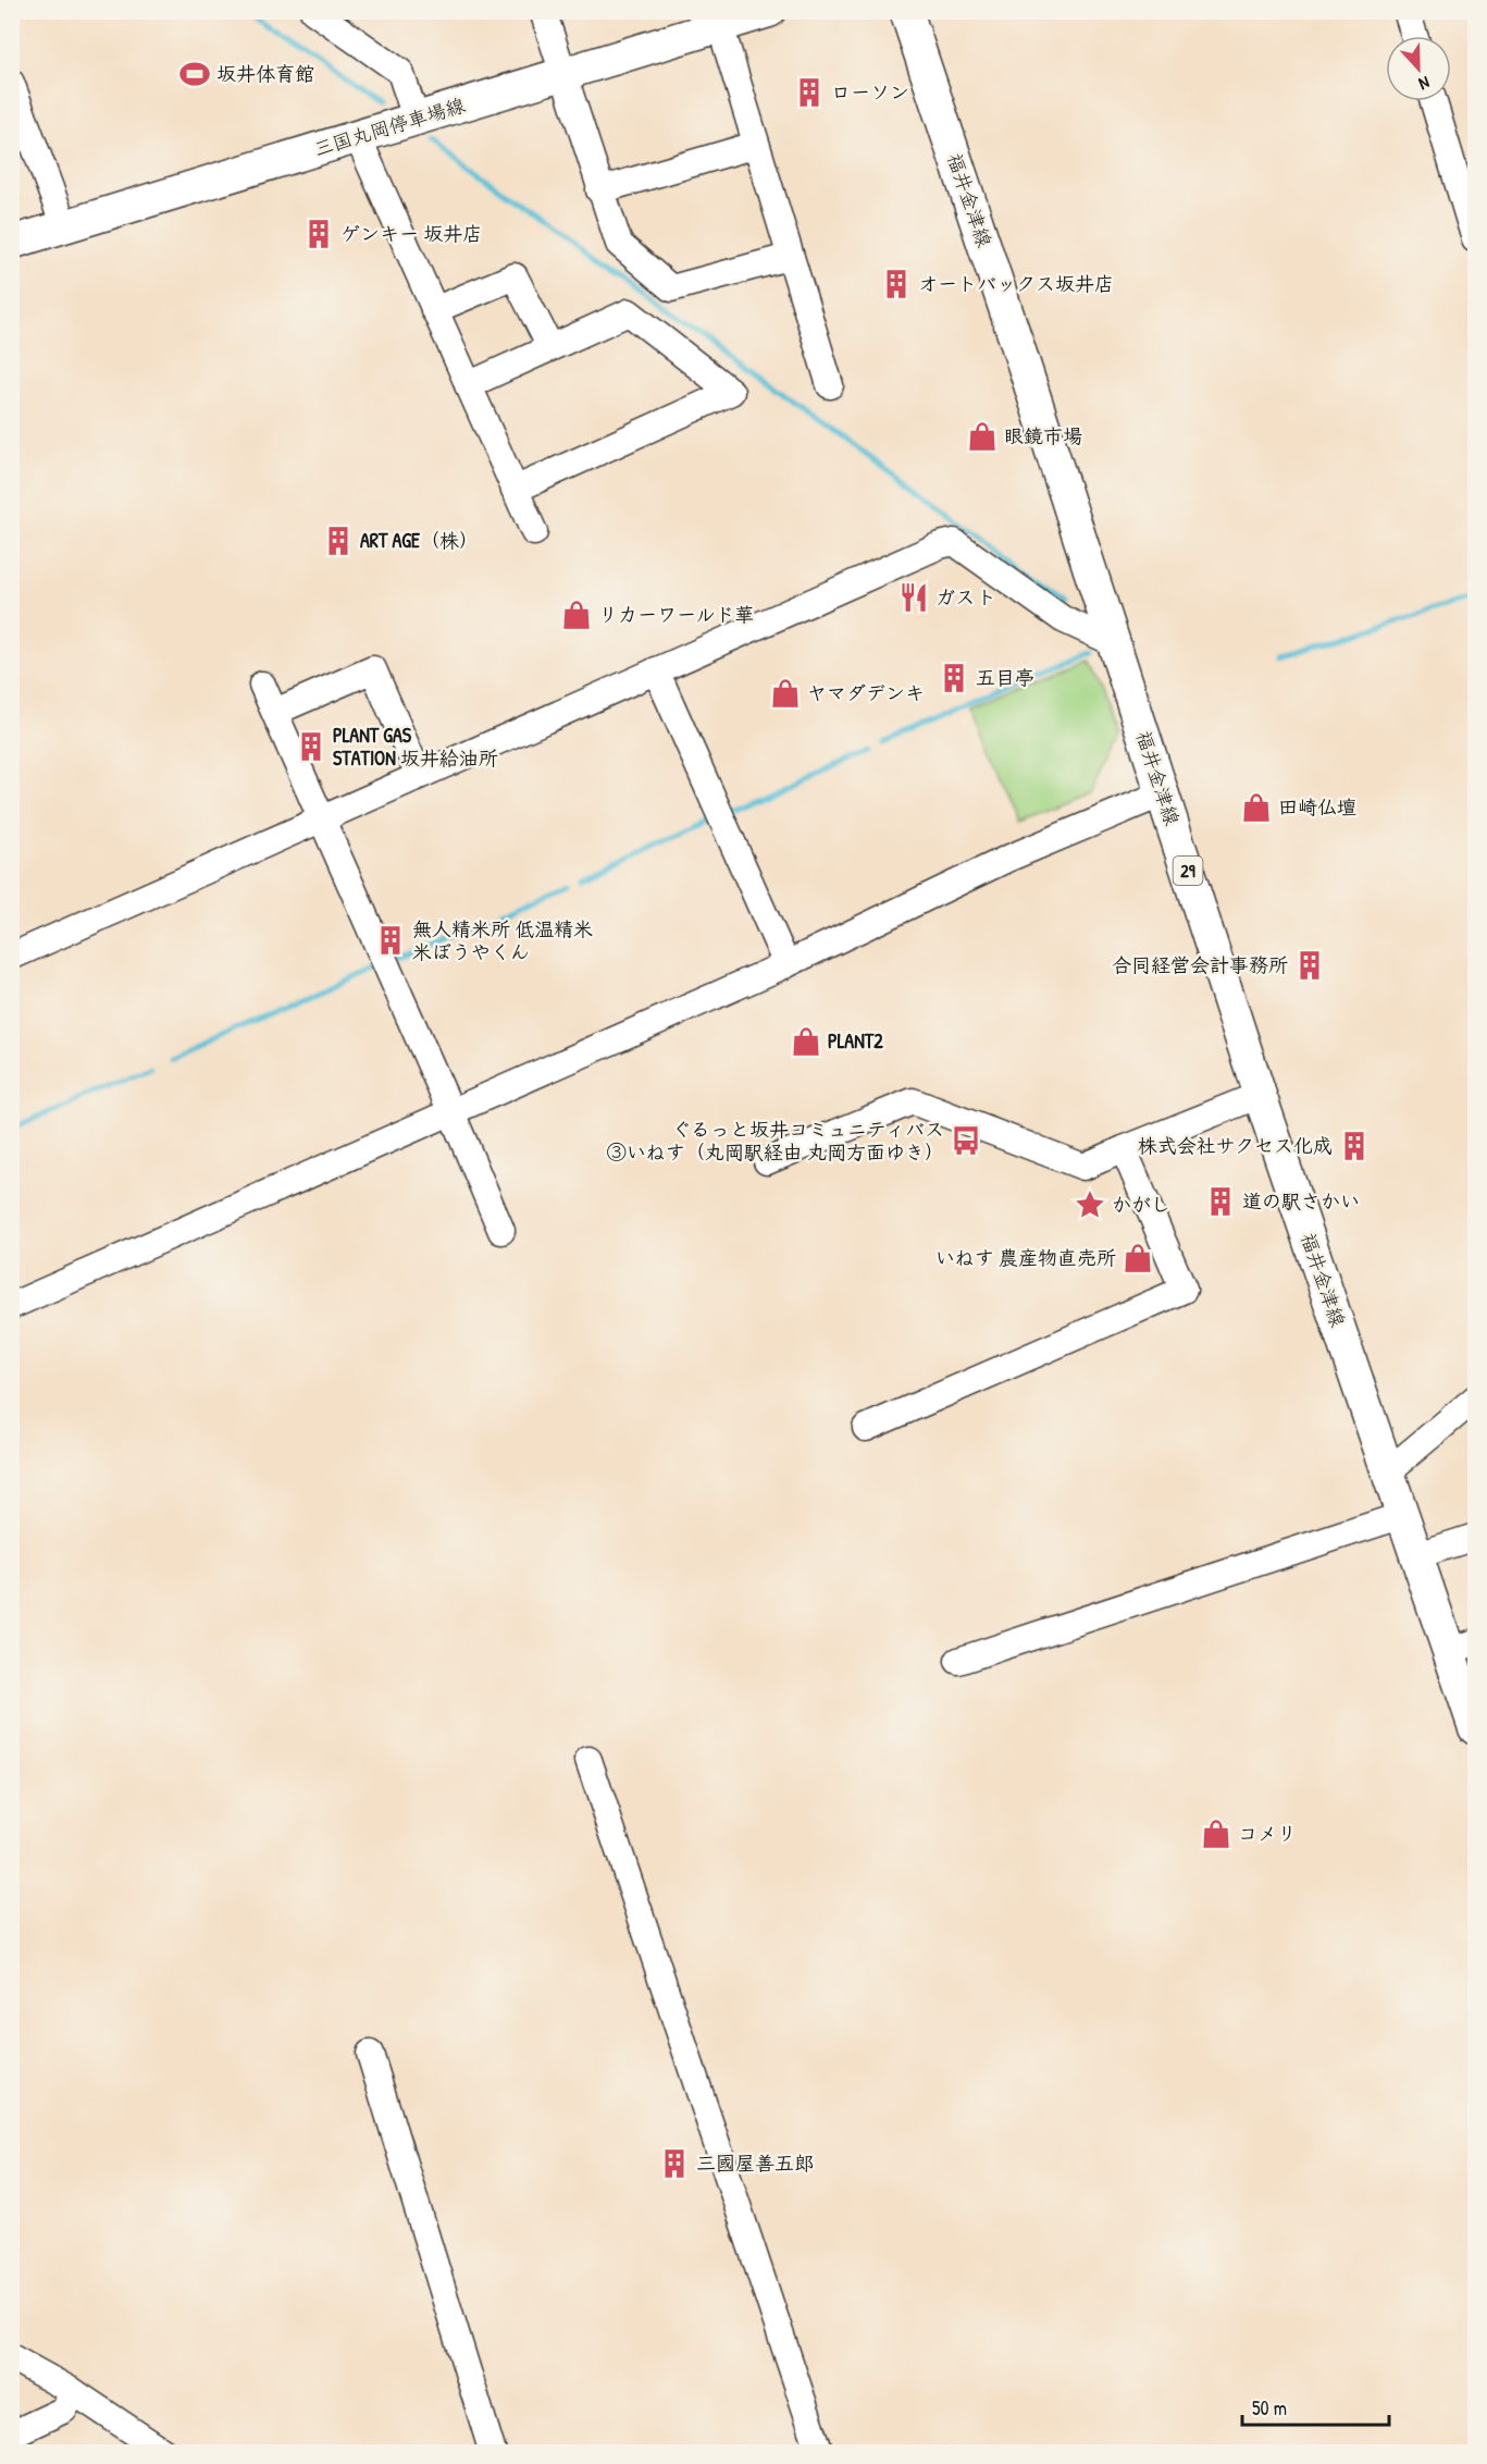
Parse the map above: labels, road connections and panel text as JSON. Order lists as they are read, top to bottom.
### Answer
{
  "streets": {
    "main road": ["三国丸岡停車場線", "福井金津線", "29"]
  },
  "places": {
    "sports": ["坂井体育館"],
    "building": [
      "ローソン",
      "ゲンキー 坂井店",
      "オートバックス坂井店",
      "ART AGE（株）",
      "五目亭",
      "PLANT GAS STATION 坂井給油所",
      "無人精米所 低温精米 米ぼうやくん",
      "合同経営会計事務所",
      "株式会社サクセス化成",
      "道の駅さかい",
      "三國屋善五郎"
    ],
    "shop": [
      "眼鏡市場",
      "リカーワールド華",
      "ヤマダデンキ",
      "田崎仏壇",
      "PLANT2",
      "いねす 農産物直売所",
      "コメリ"
    ],
    "restaurant": ["ガスト"],
    "bus stop": ["ぐるっと坂井コミュニティバス ③いねす（丸岡駅経由 丸岡方面ゆき）"],
    "place": ["かがし"]
  },
  "scale_bar": "50 m",
  "north": "bottom"
}
